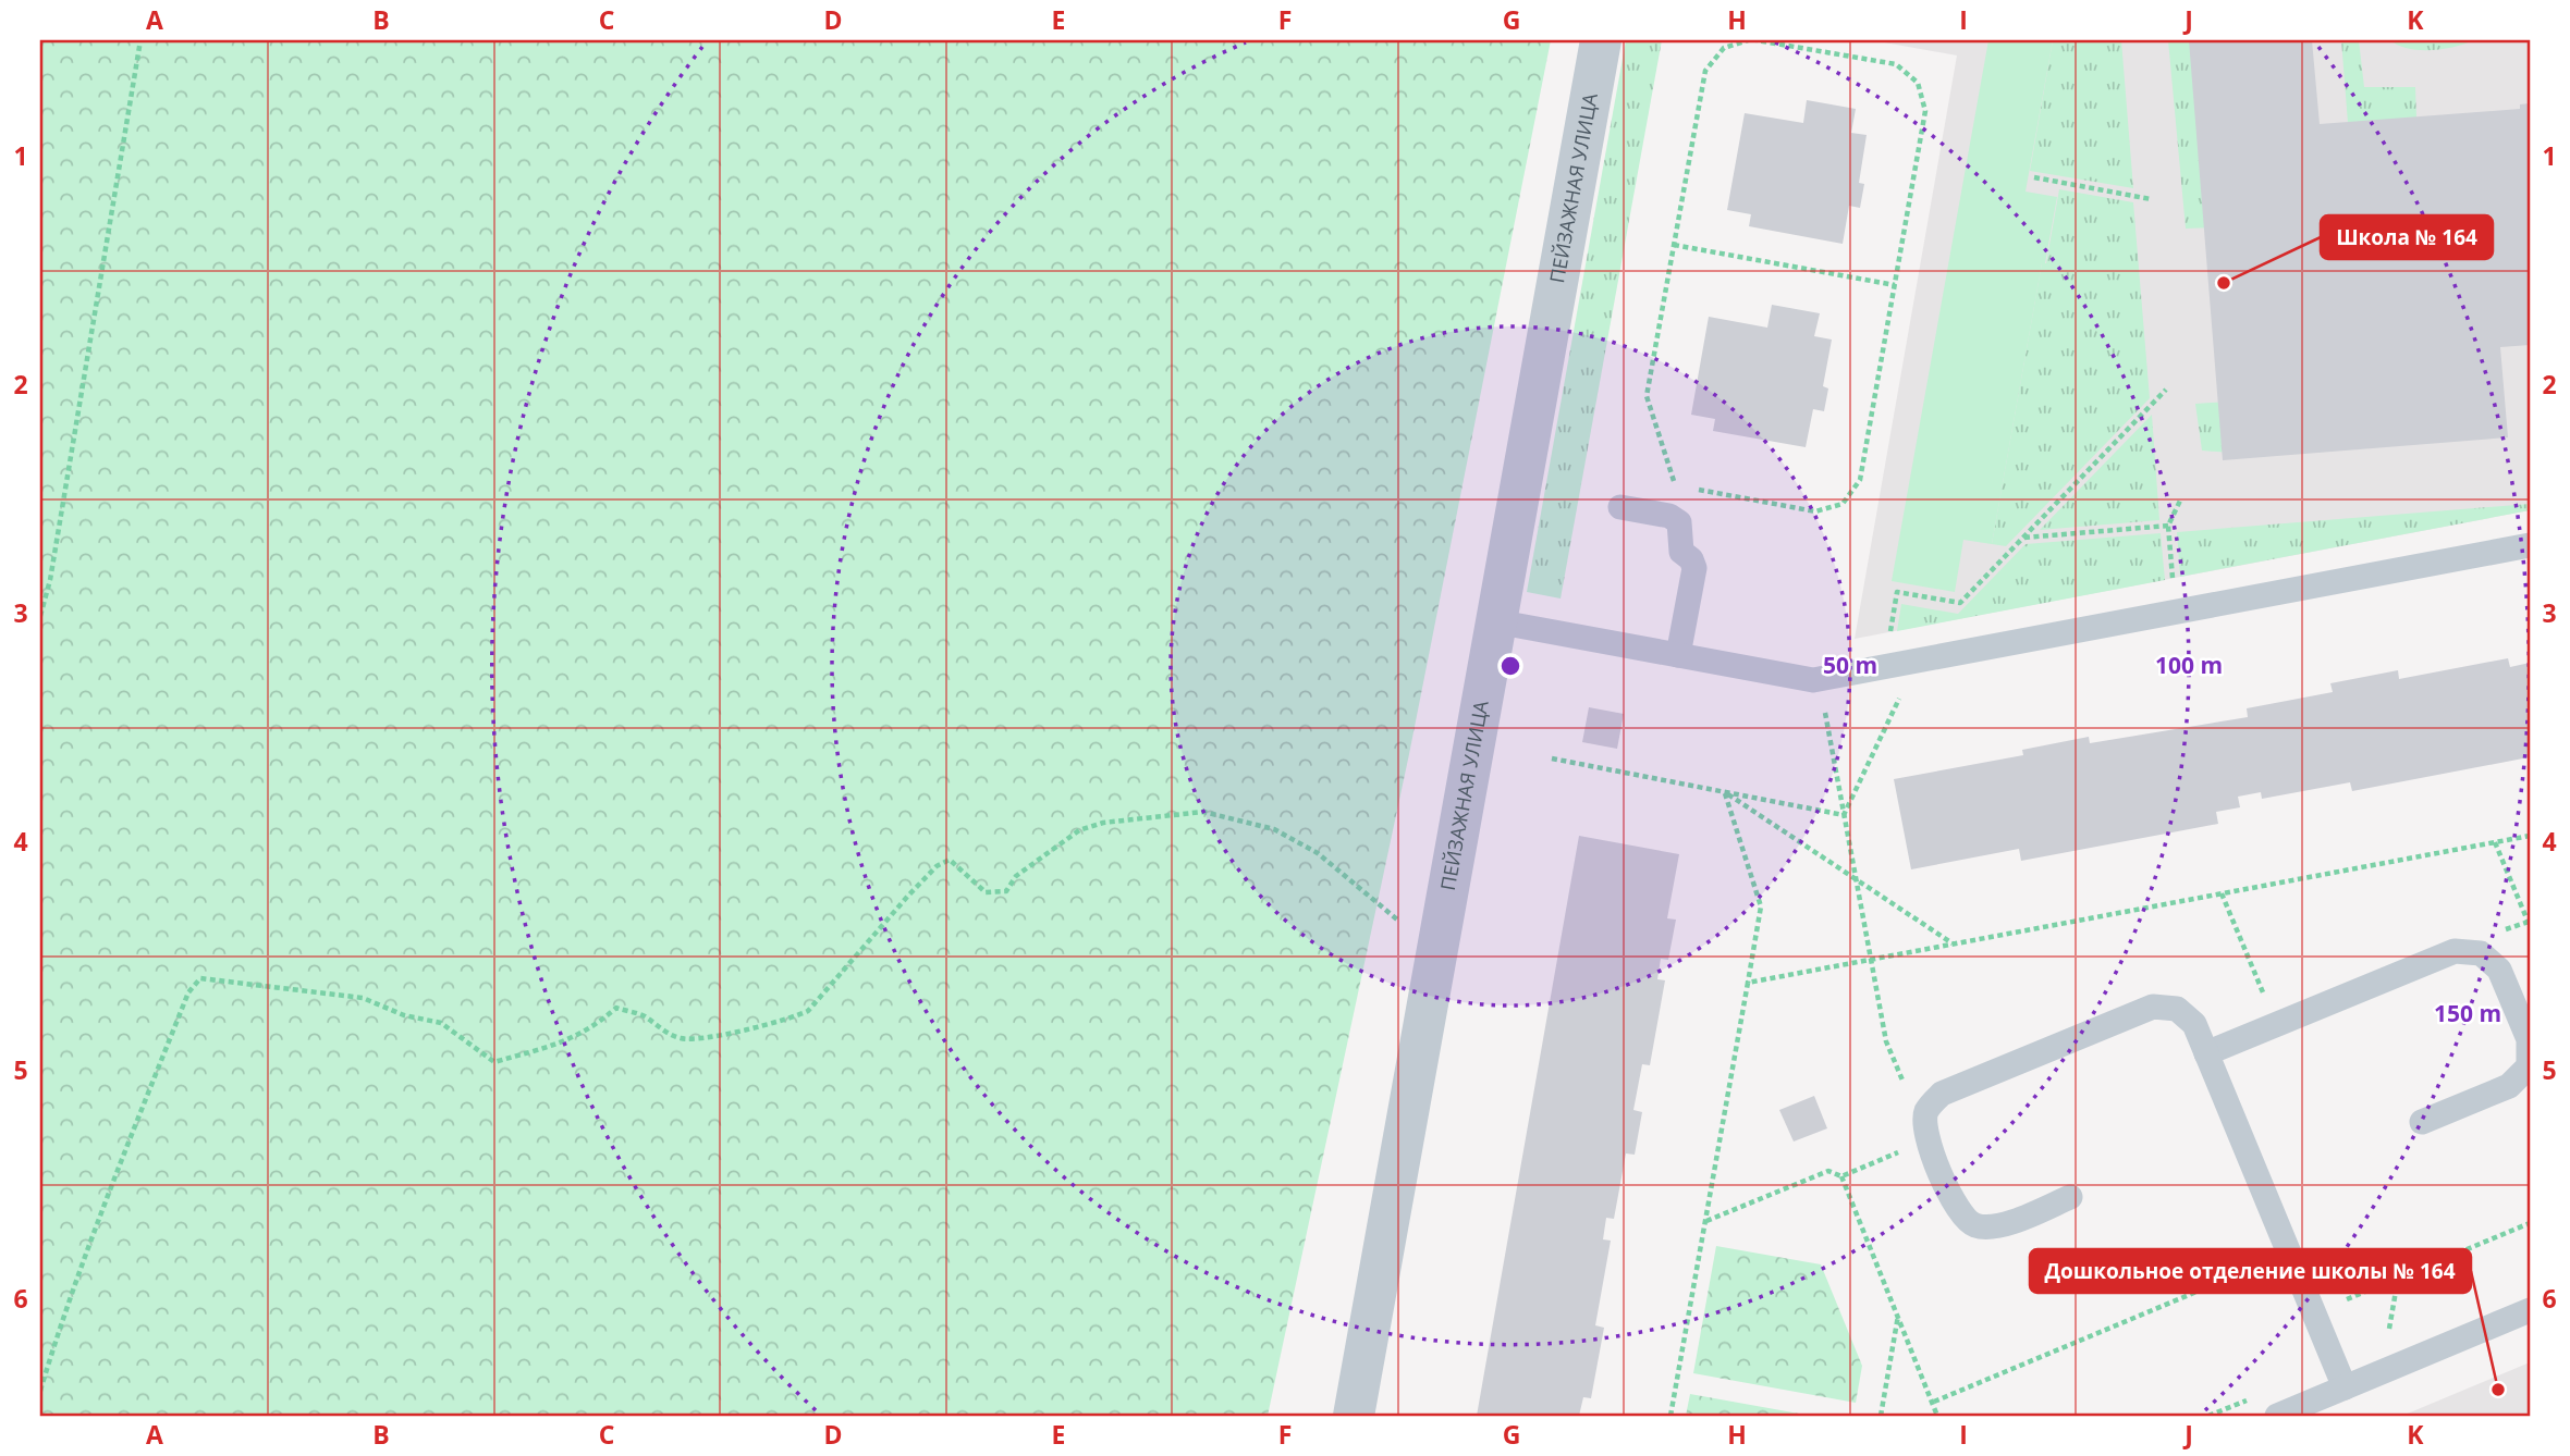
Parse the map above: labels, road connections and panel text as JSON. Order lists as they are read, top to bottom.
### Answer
{
  "streets": {
    "street": ["ПЕЙЗАЖНАЯ УЛИЦА"]
  },
  "places": ["Школа № 164", "Дошкольное отделение школы № 164"],
  "grid": {
    "columns": [
      "A",
      "B",
      "C",
      "D",
      "E",
      "F",
      "G",
      "H",
      "I",
      "J",
      "K"
    ],
    "rows": [
      "1",
      "2",
      "3",
      "4",
      "5",
      "6"
    ]
  },
  "rings": ["50 m", "100 m", "150 m"]
}
